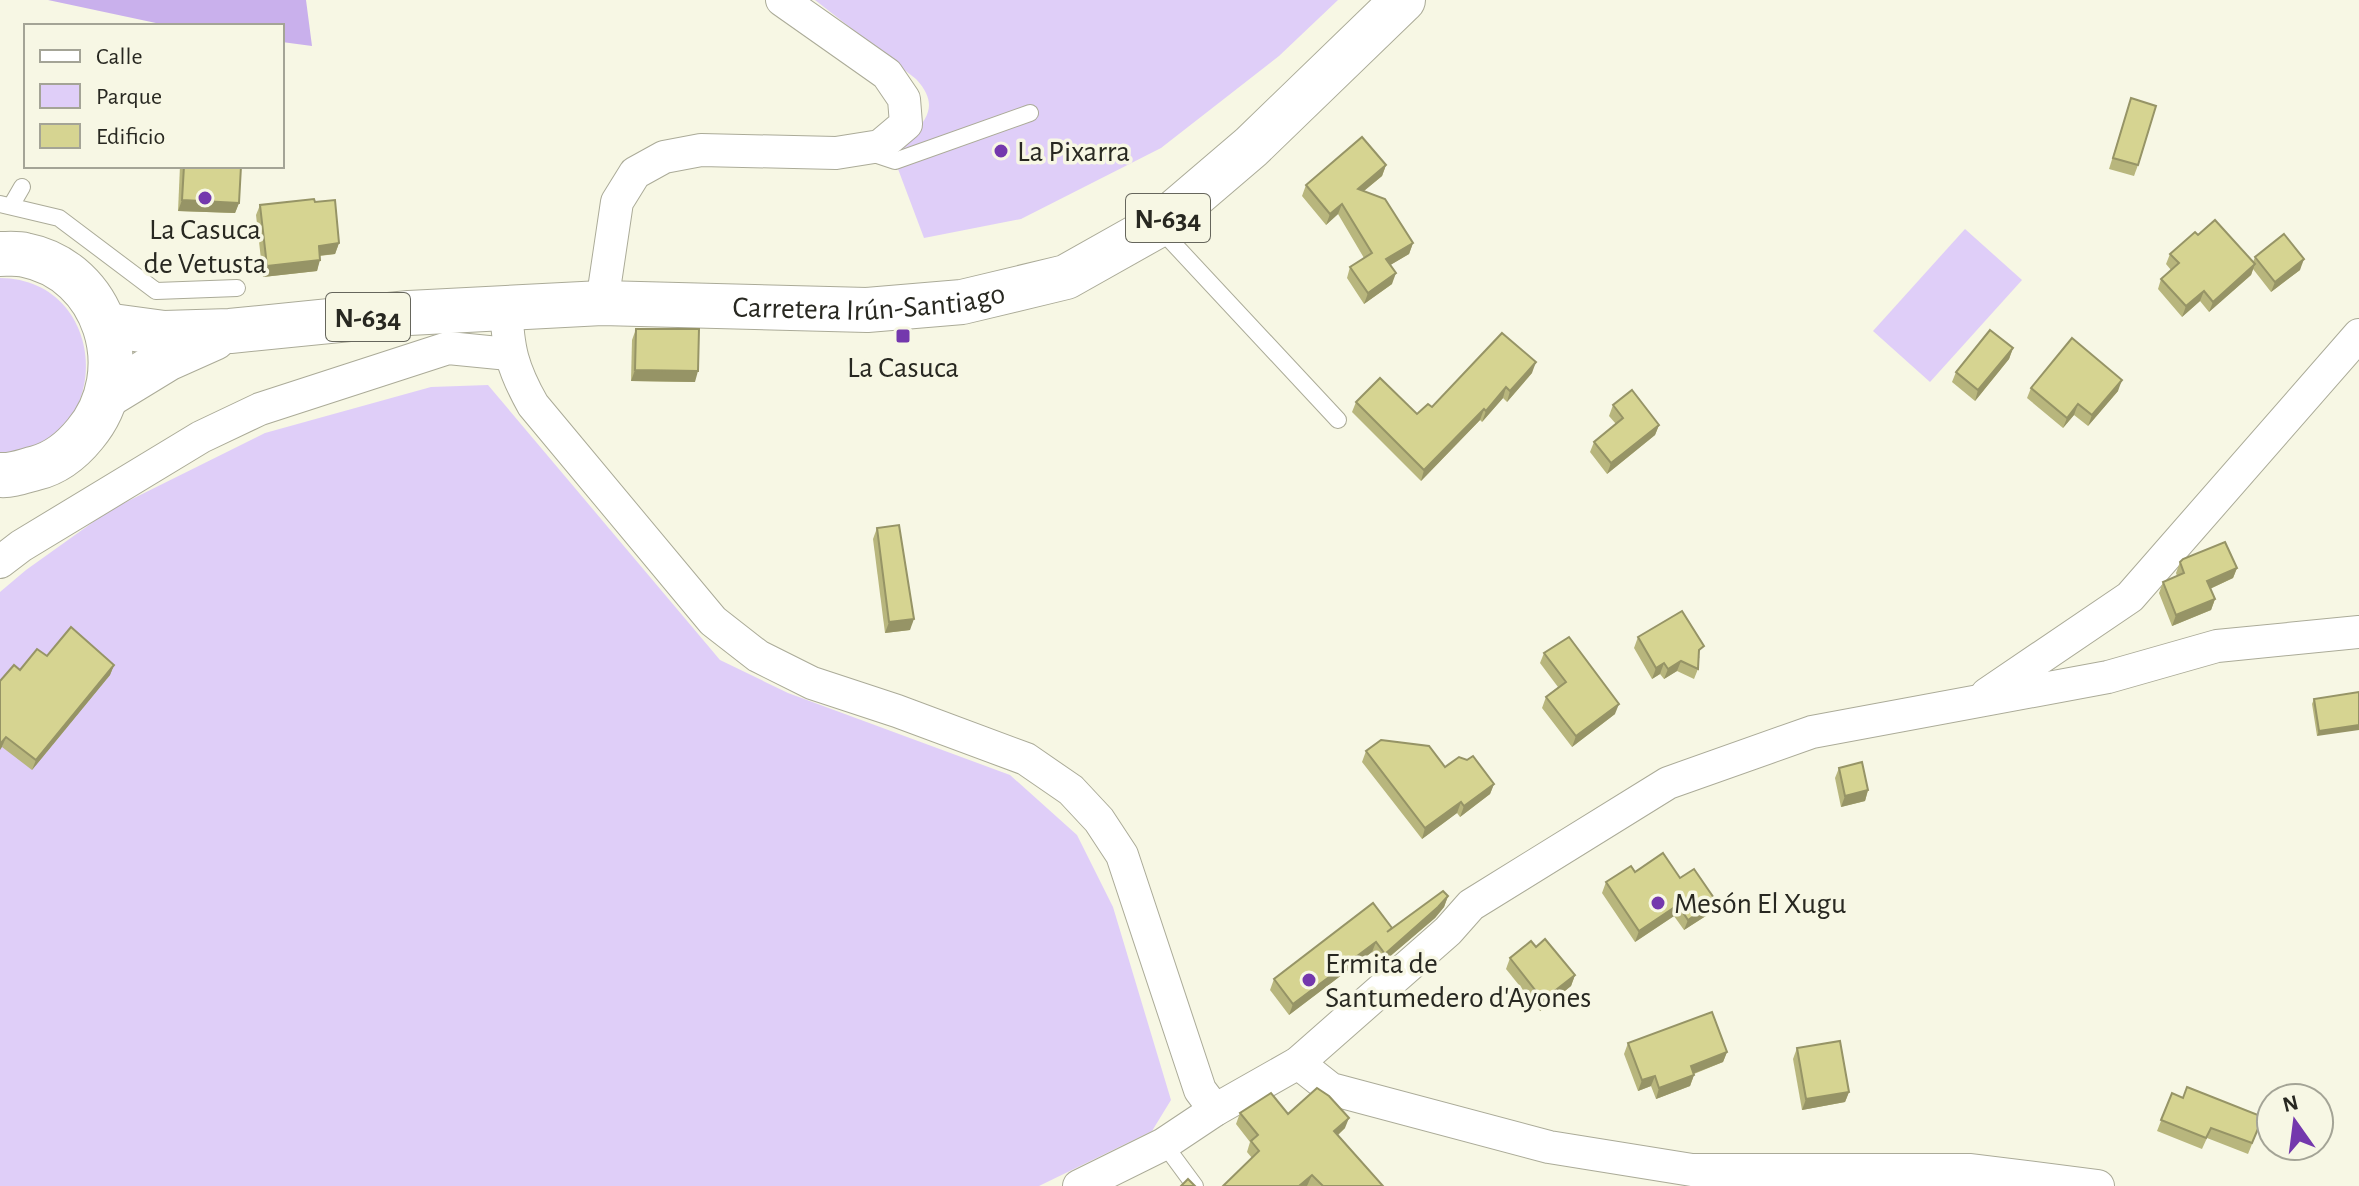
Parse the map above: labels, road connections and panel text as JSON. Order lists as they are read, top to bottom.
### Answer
{
  "streets": {
    "highway": ["N-634", "Carretera Irún-Santiago"]
  },
  "crossings": [
    ["N-634", "Carretera Irún-Santiago"]
  ],
  "places": {
    "other": [
      "La Pixarra",
      "La Casuca de Vetusta",
      "Mesón El Xugu",
      "Ermita de Santumedero d'Ayones"
    ],
    "transit": ["La Casuca"]
  },
  "legend": ["Calle", "Parque", "Edificio"],
  "north": "top"
}
